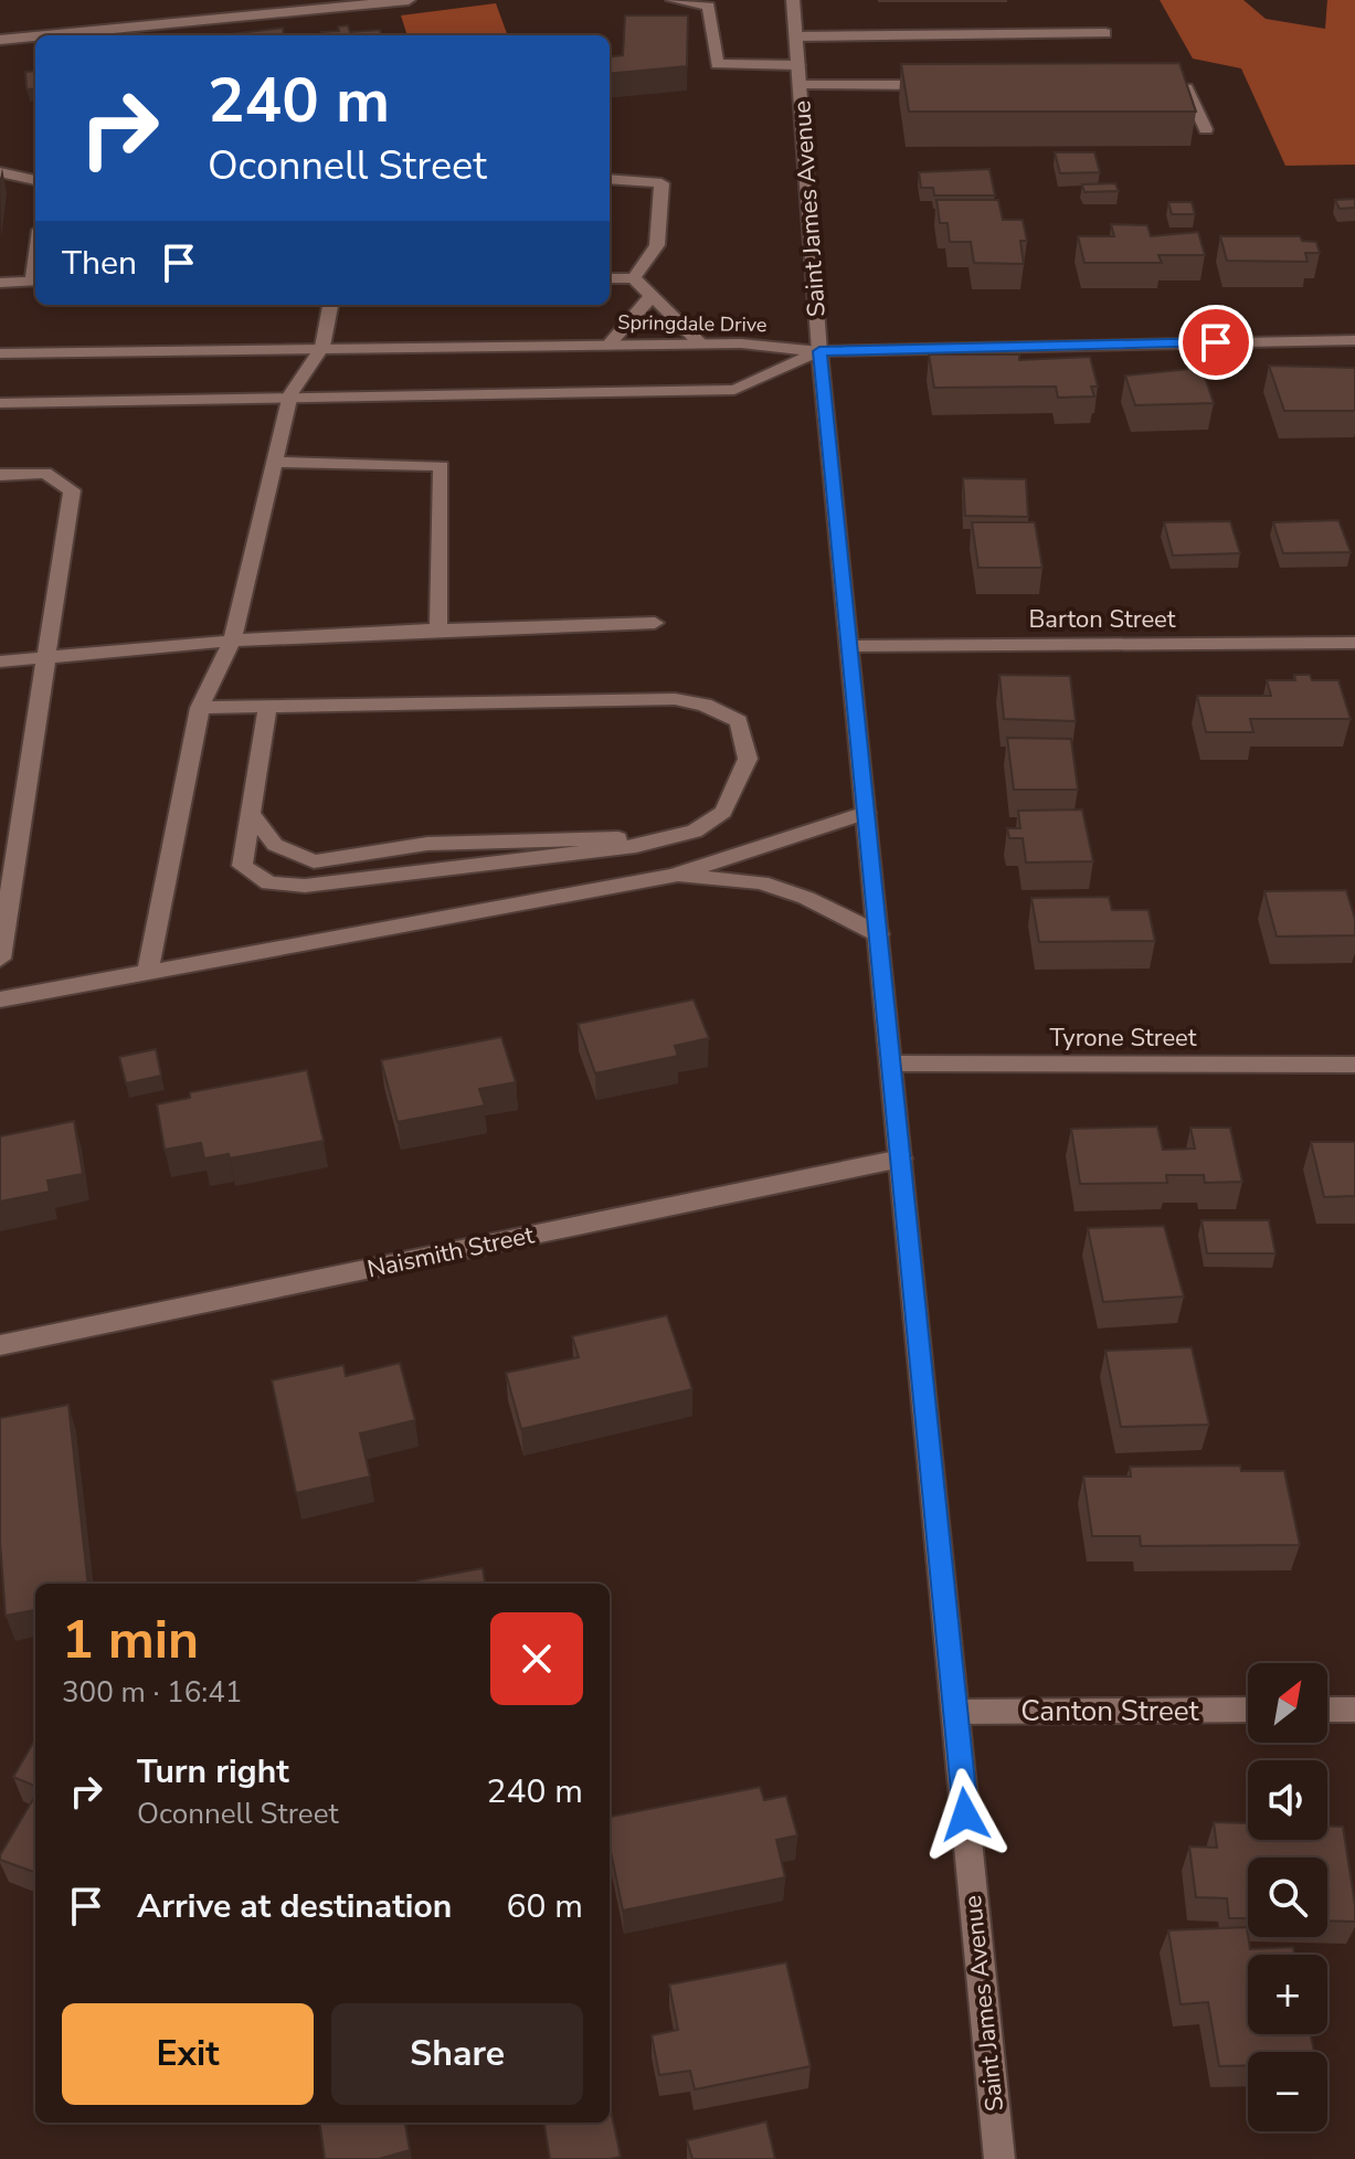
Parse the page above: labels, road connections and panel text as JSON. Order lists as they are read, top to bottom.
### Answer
{
  "streets": {
    "street": [
      "Saint James Avenue",
      "Springdale Drive",
      "Barton Street",
      "Tyrone Street",
      "Naismith Street",
      "Canton Street"
    ]
  },
  "crossings": [
    ["Saint James Avenue", "Springdale Drive"],
    ["Saint James Avenue", "Barton Street"],
    ["Saint James Avenue", "Tyrone Street"],
    ["Saint James Avenue", "Naismith Street"],
    ["Saint James Avenue", "Canton Street"]
  ],
  "north": "top right",
  "page": {
    "turn": ["240 m", "Oconnell Street"],
    "then": "Then",
    "heading": ["1 min", "300 m · 16:41"],
    "map_buttons": ["+", "−"],
    "list": [
      {
        "name": "Turn right",
        "note": "Oconnell Street",
        "value": "240 m"
      },
      {
        "name": "Arrive at destination",
        "value": "60 m"
      }
    ],
    "buttons": ["Exit", "Share"]
  }
}
